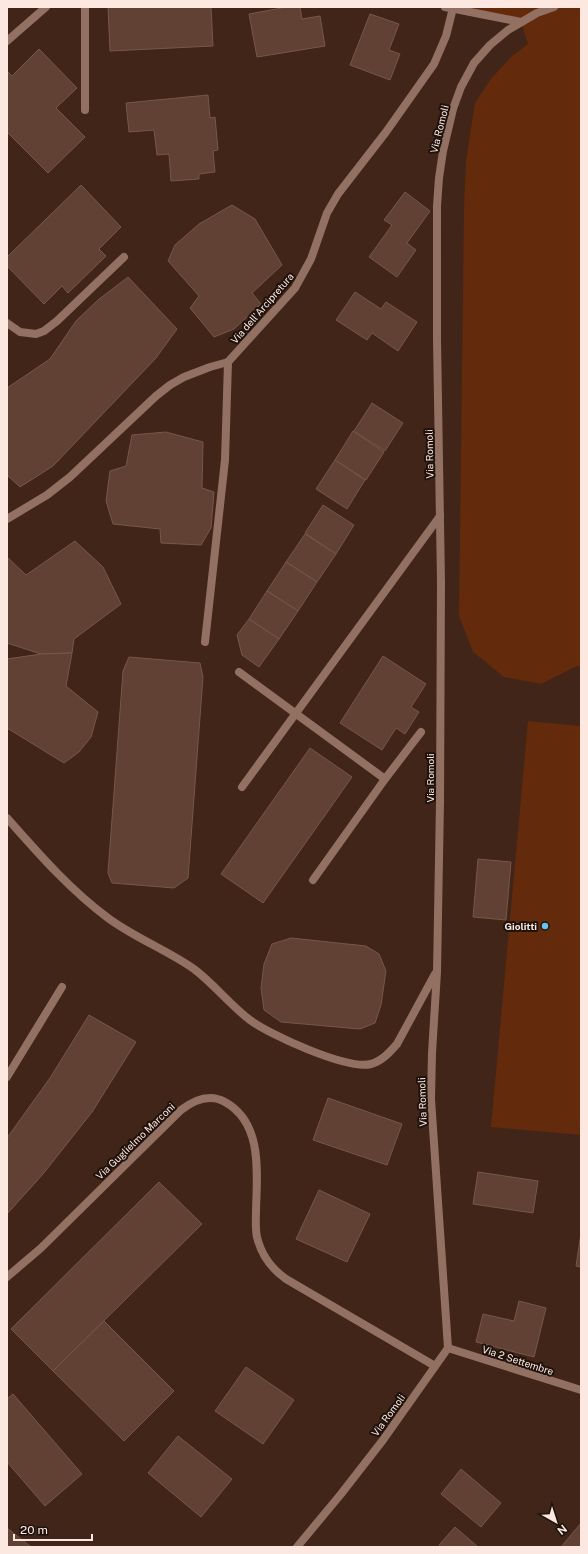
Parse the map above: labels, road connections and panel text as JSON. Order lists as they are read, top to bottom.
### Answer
{
  "streets": {
    "street": [
      "Via Romoli",
      "Via dell'Arcipretura",
      "Via Guglielmo Marconi",
      "Via 2 Settembre"
    ]
  },
  "crossings": [
    ["Via Romoli", "Via Guglielmo Marconi"],
    ["Via Romoli", "Via 2 Settembre"]
  ],
  "places": ["Giolitti"],
  "scale_bar": "20 m",
  "north": "bottom right"
}
